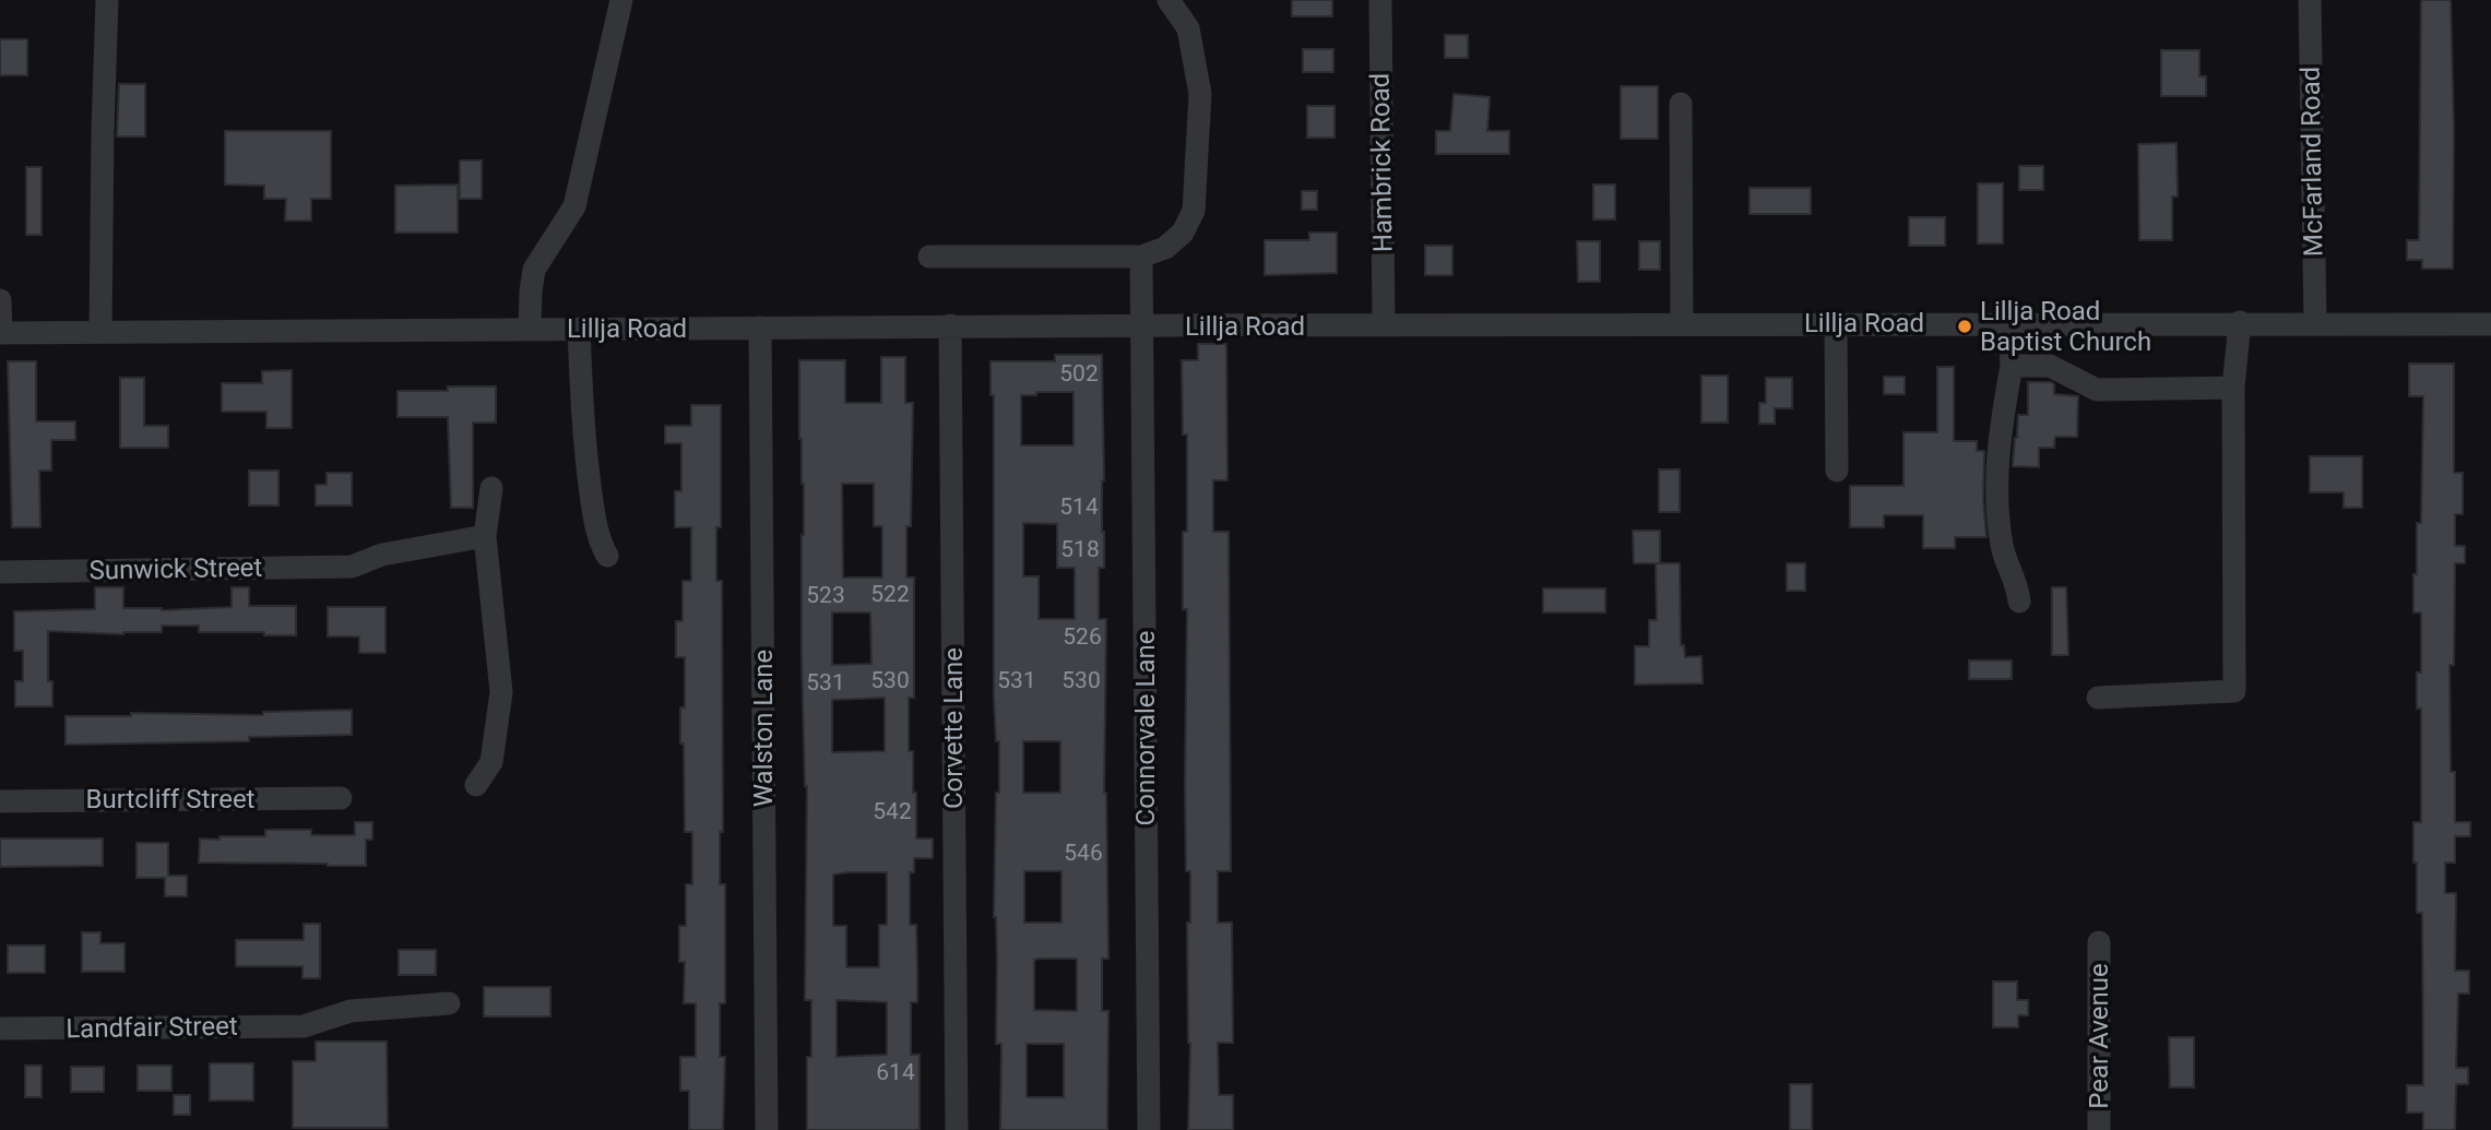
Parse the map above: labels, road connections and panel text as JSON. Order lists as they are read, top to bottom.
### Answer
{
  "streets": {
    "street": [
      "McFarland Road",
      "Hambrick Road",
      "Lillja Road",
      "Sunwick Street",
      "Walston Lane",
      "Corvette Lane",
      "Connorvale Lane",
      "Burtcliff Street",
      "Landfair Street",
      "Pear Avenue"
    ]
  },
  "crossings": [
    ["McFarland Road", "Lillja Road"],
    ["Hambrick Road", "Lillja Road"],
    ["Lillja Road", "Walston Lane"],
    ["Lillja Road", "Corvette Lane"],
    ["Lillja Road", "Connorvale Lane"]
  ],
  "places": ["Lillja Road Baptist Church"],
  "house_numbers": [
    "502",
    "514",
    "518",
    "522",
    "523",
    "526",
    "530",
    "531",
    "530",
    "531",
    "542",
    "546",
    "614"
  ]
}
